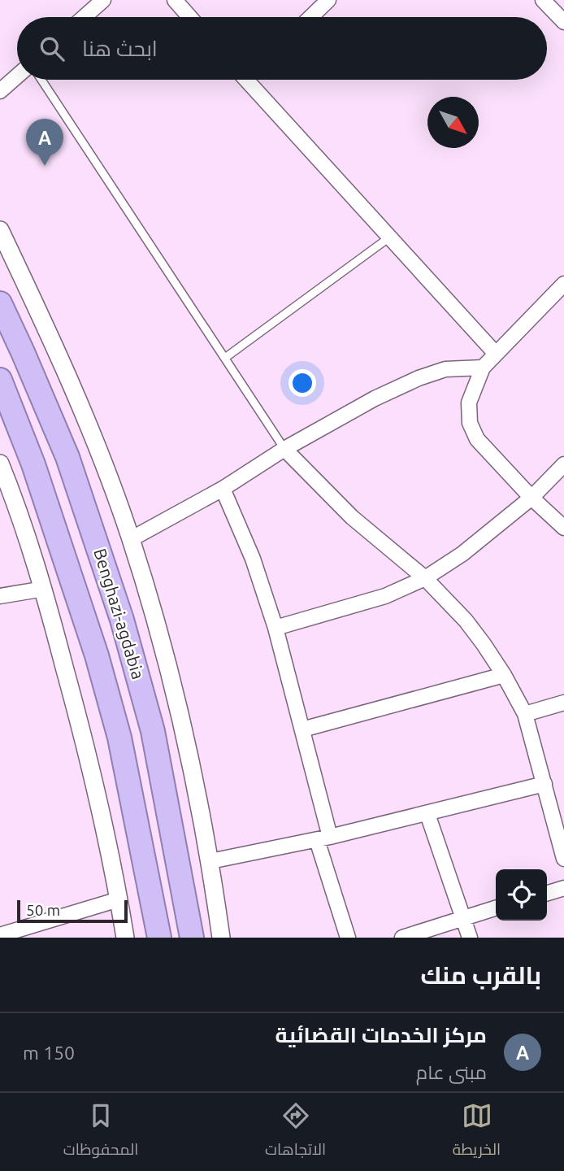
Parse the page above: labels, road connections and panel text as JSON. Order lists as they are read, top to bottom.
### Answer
{
  "streets": {
    "highway": ["Benghazi-agdabia"]
  },
  "scale_bar": "50 m",
  "north": "bottom right",
  "page": {
    "search": "ابحث هنا",
    "pins": "A",
    "scale": "50 m",
    "heading": "بالقرب منك",
    "list": [
      {
        "mark": "A",
        "name": "مركز الخدمات القضائية",
        "note": "مبنى عام",
        "value": "150 m"
      }
    ],
    "nav": ["الخريطة", "الاتجاهات", "المحفوظات"]
  }
}
